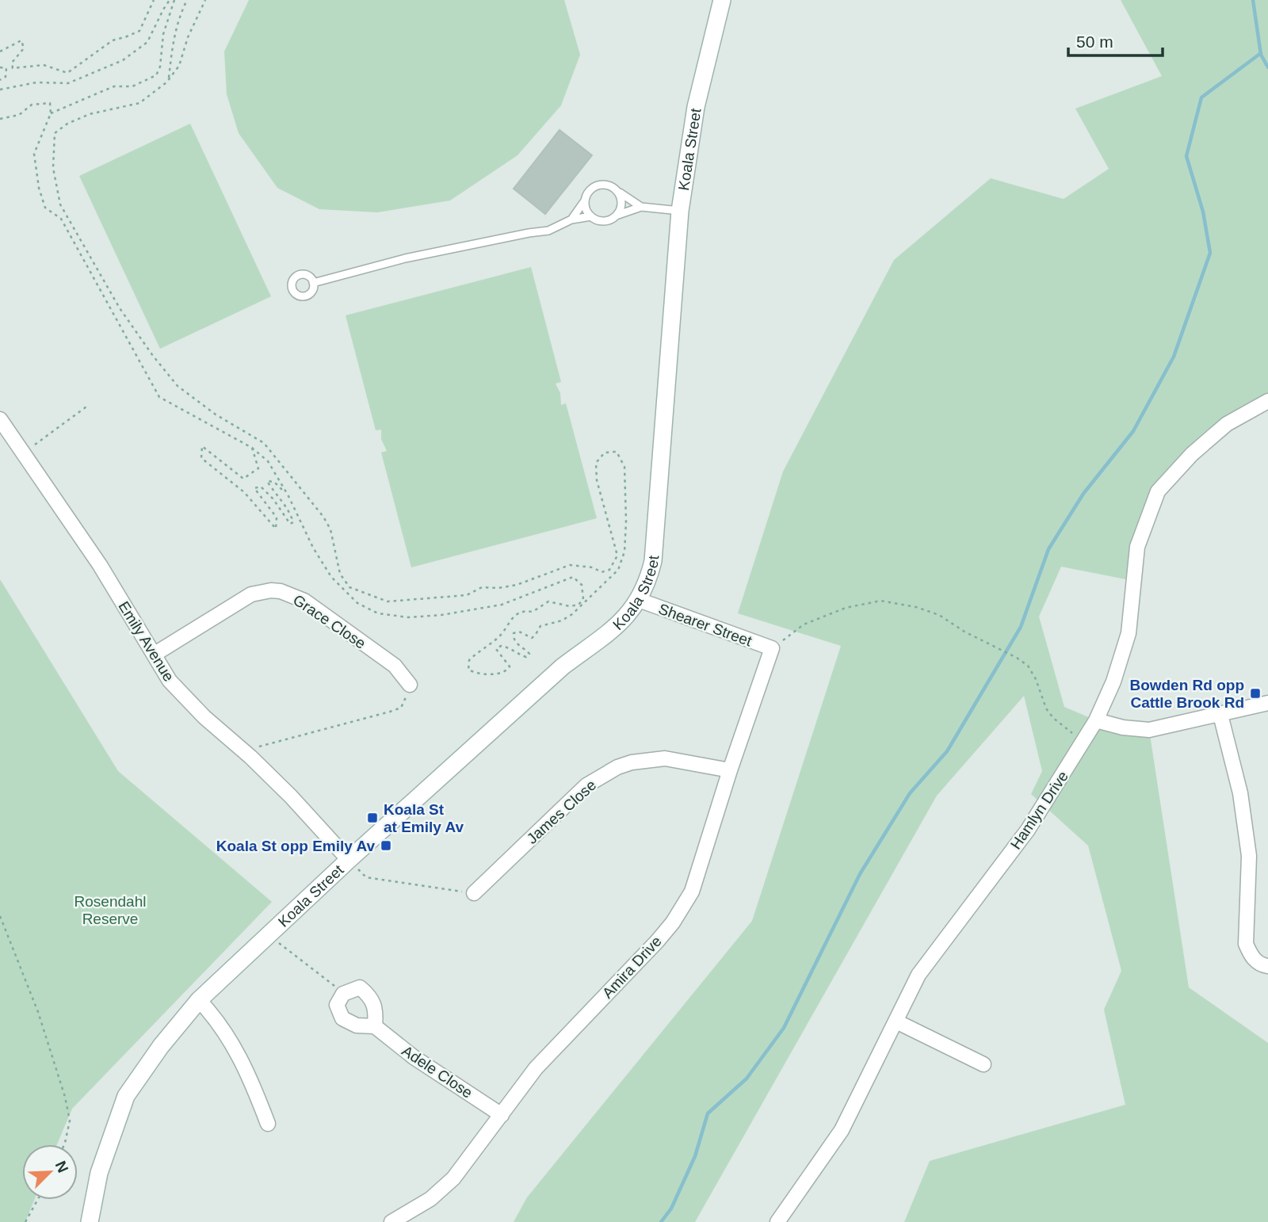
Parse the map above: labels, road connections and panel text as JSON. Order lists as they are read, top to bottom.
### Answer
{
  "streets": {
    "street": [
      "Koala Street",
      "Grace Close",
      "Shearer Street",
      "Emily Avenue",
      "Hamlyn Drive",
      "James Close",
      "Amira Drive",
      "Adele Close"
    ]
  },
  "crossings": [
    ["Koala Street", "Shearer Street"],
    ["Koala Street", "Emily Avenue"],
    ["Grace Close", "Emily Avenue"],
    ["Shearer Street", "Amira Drive"],
    ["James Close", "Amira Drive"],
    ["Amira Drive", "Adele Close"]
  ],
  "parks": ["Rosendahl Reserve"],
  "places": {
    "transit": ["Bowden Rd opp Cattle Brook Rd", "Koala St at Emily Av", "Koala St opp Emily Av"]
  },
  "scale_bar": "50 m",
  "north": "top right"
}
